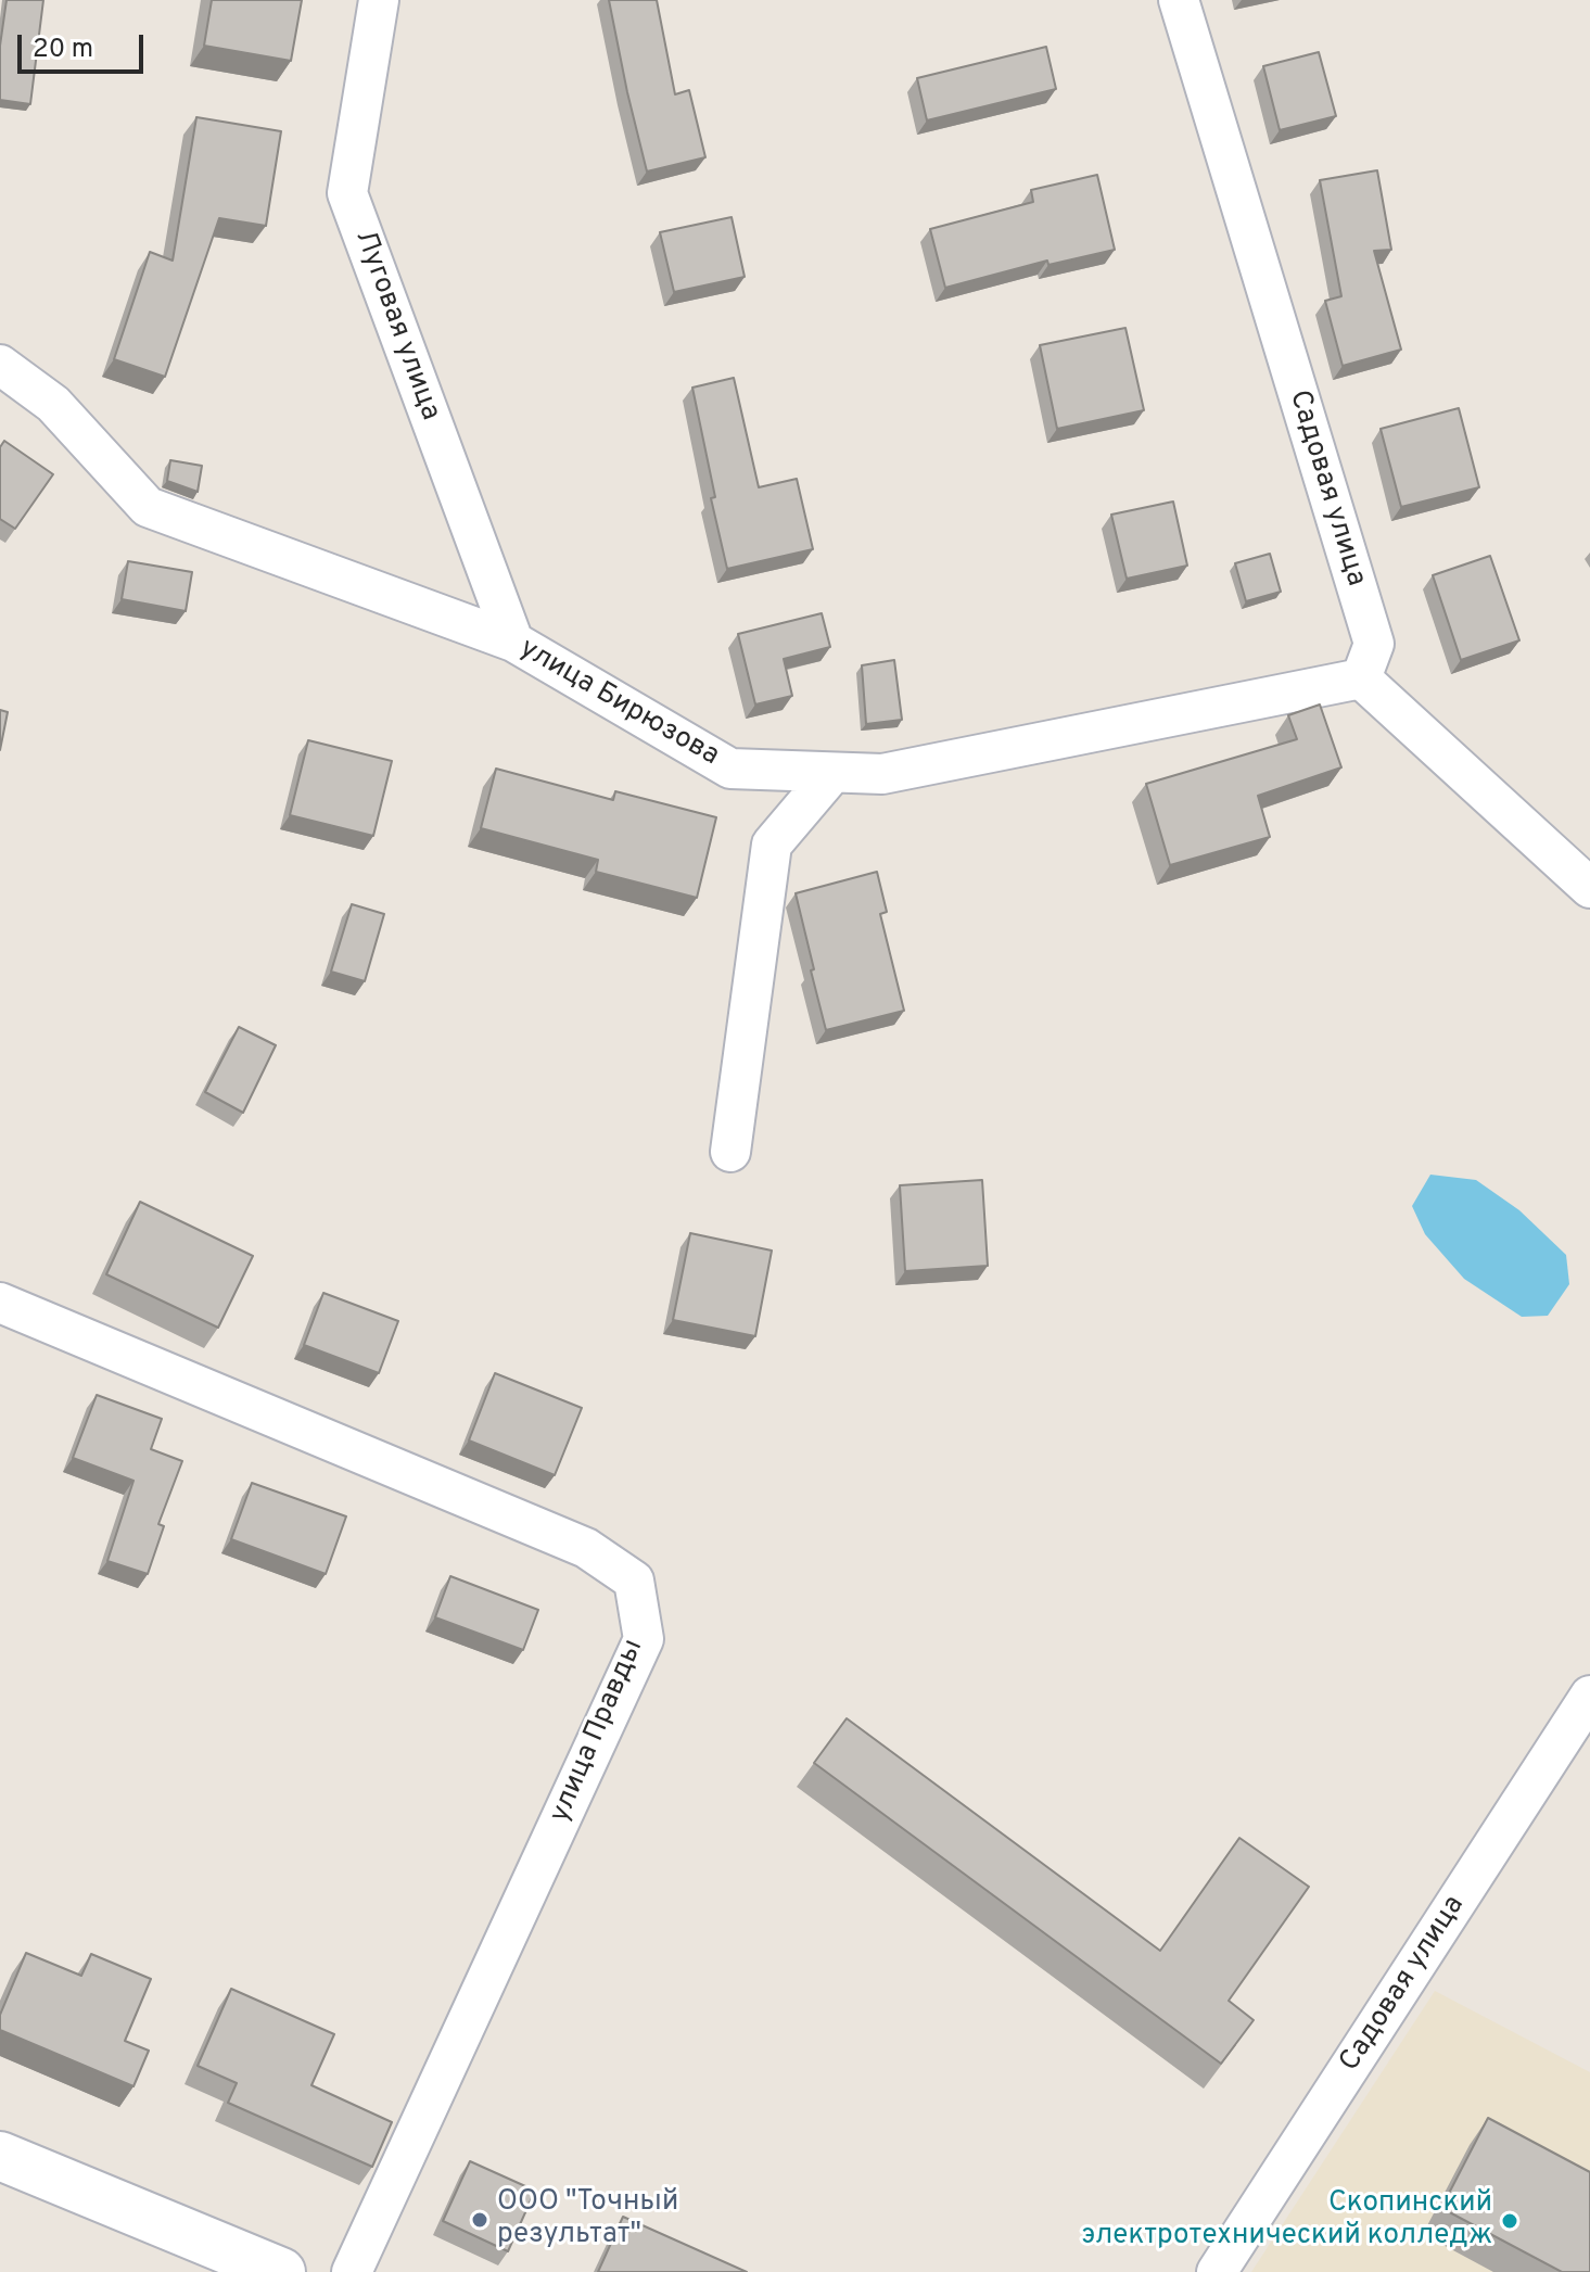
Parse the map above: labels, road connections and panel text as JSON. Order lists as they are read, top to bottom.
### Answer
{
  "streets": {
    "street": [
      "Луговая улица",
      "Садовая улица",
      "улица Бирюзова",
      "улица Правды"
    ]
  },
  "crossings": [
    ["Луговая улица", "улица Бирюзова"],
    ["Садовая улица", "улица Бирюзова"]
  ],
  "places": ["ООО \"Точный результат\"", "Скопинский электротехнический колледж"],
  "scale_bar": "20 m"
}
